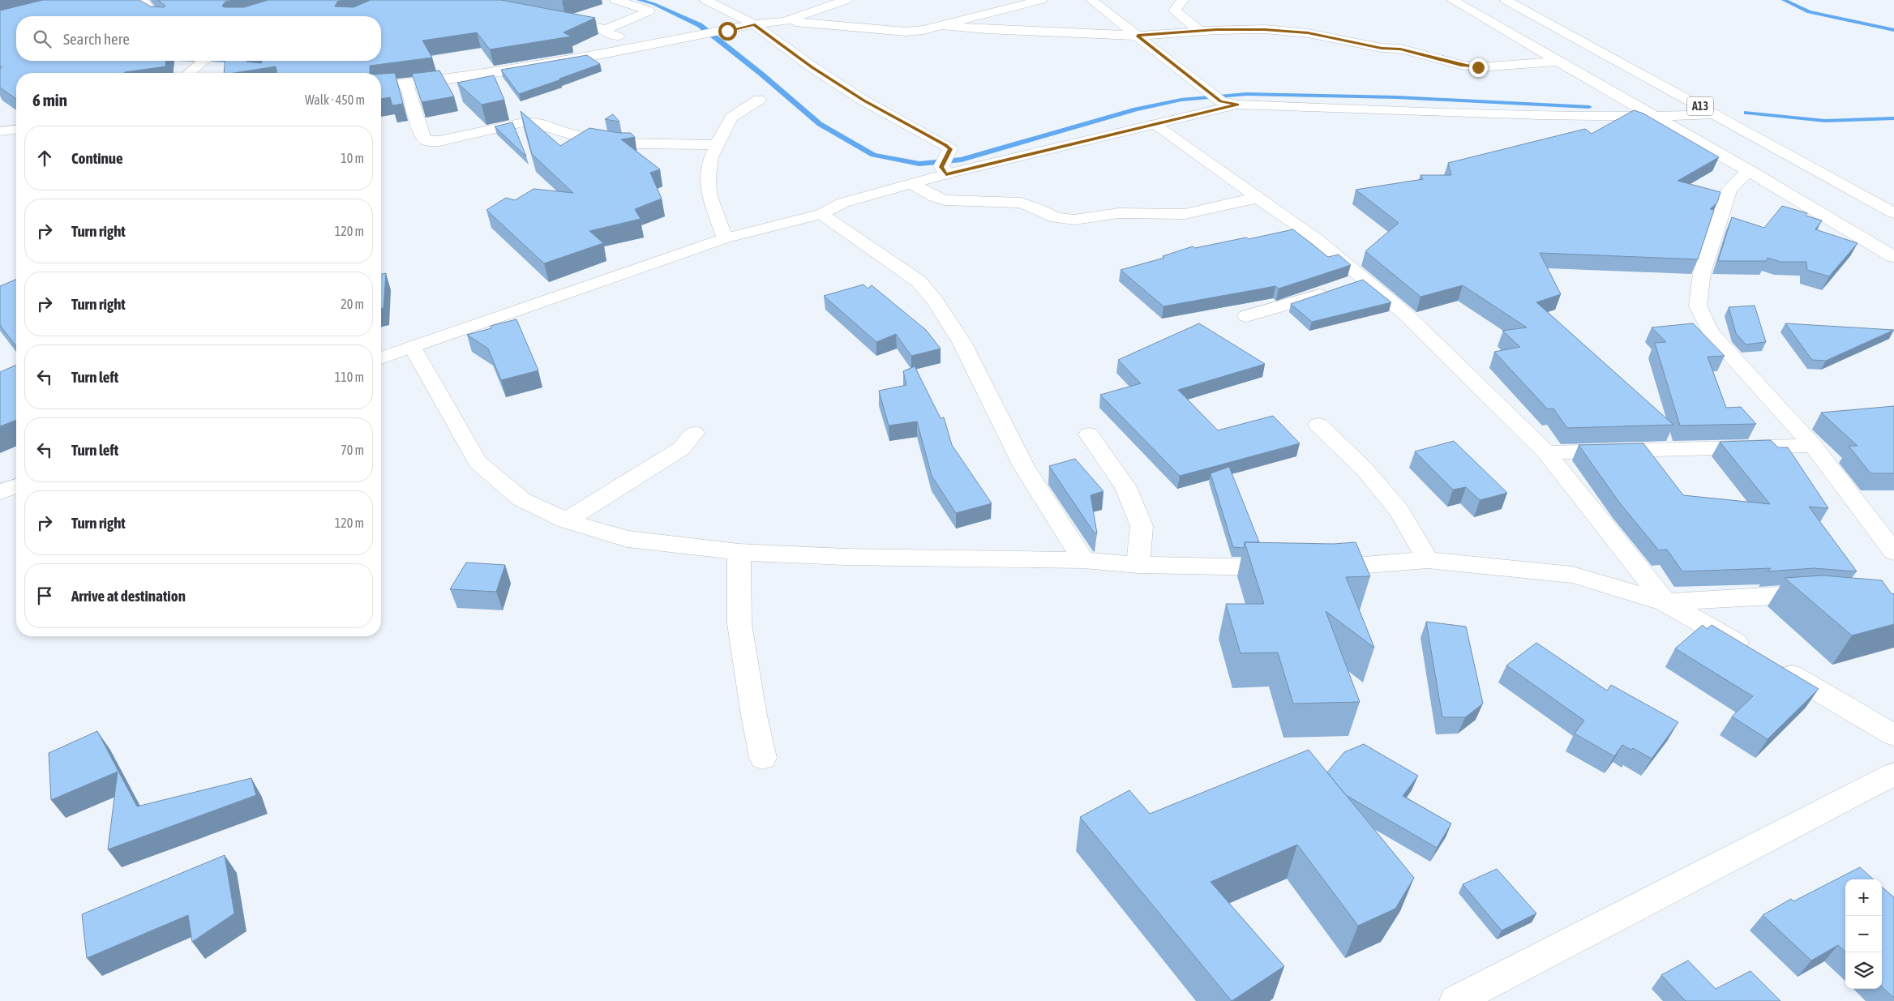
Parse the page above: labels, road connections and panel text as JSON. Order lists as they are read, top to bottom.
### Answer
{
  "streets": {
    "main road": ["A13"]
  },
  "page": {
    "search": "Search here",
    "heading": ["6 min", "Walk · 450 m"],
    "list": [
      ["Continue", "10 m"],
      ["Turn right", "120 m"],
      ["Turn right", "20 m"],
      ["Turn left", "110 m"],
      ["Turn left", "70 m"],
      ["Turn right", "120 m"],
      "Arrive at destination"
    ],
    "map_buttons": ["+", "−"]
  }
}
